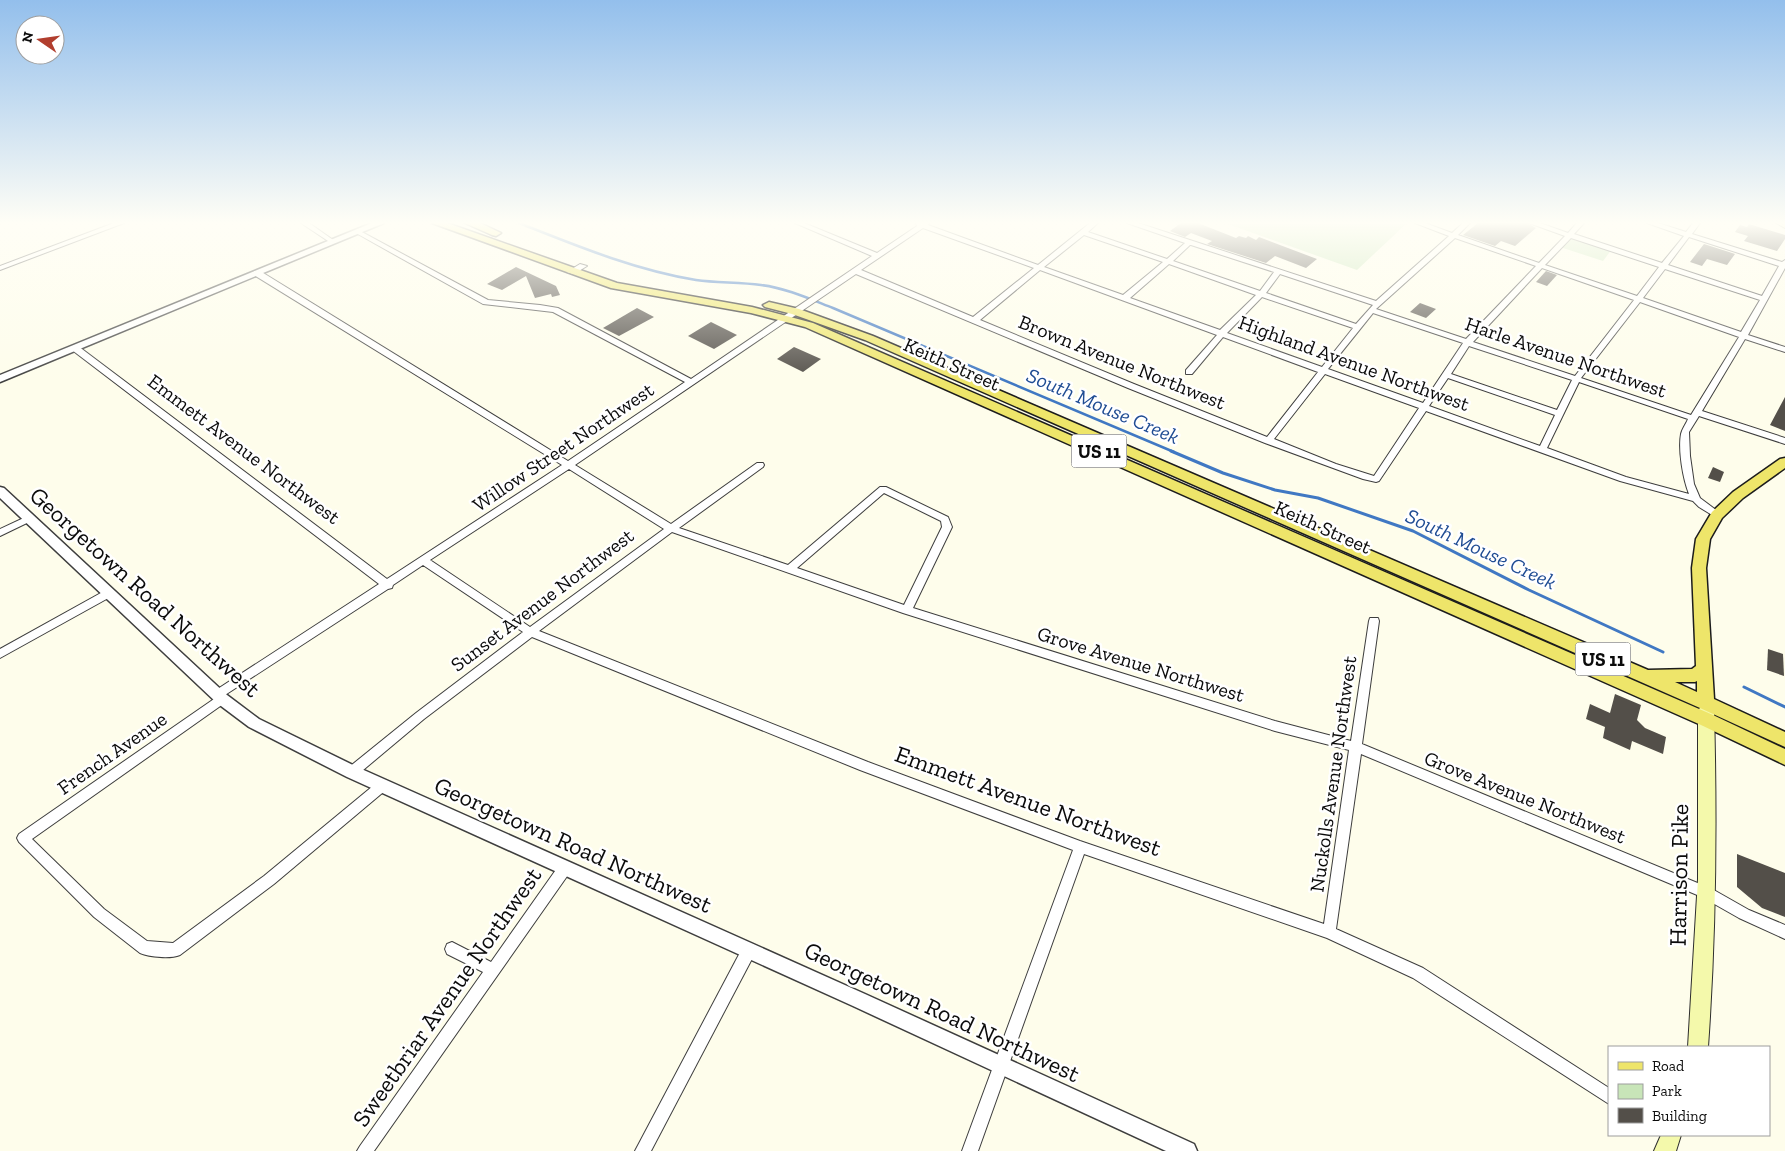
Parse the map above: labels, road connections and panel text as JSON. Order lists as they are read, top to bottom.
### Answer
{
  "streets": {
    "main road": ["Keith Street", "US 11", "Harrison Pike"],
    "street": [
      "Harle Avenue Northwest",
      "Brown Avenue Northwest",
      "Highland Avenue Northwest",
      "Willow Street Northwest",
      "Emmett Avenue Northwest",
      "Georgetown Road Northwest",
      "Sunset Avenue Northwest",
      "Grove Avenue Northwest",
      "French Avenue",
      "Nuckolls Avenue Northwest",
      "Sweetbriar Avenue Northwest"
    ]
  },
  "crossings": [
    ["Brown Avenue Northwest", "Highland Avenue Northwest"],
    ["Keith Street", "Willow Street Northwest"],
    ["Keith Street", "US 11"],
    ["Keith Street", "Harrison Pike"],
    ["Willow Street Northwest", "Emmett Avenue Northwest"],
    ["Willow Street Northwest", "Georgetown Road Northwest"],
    ["Willow Street Northwest", "Grove Avenue Northwest"],
    ["Willow Street Northwest", "French Avenue"],
    ["Emmett Avenue Northwest", "Sunset Avenue Northwest"],
    ["Emmett Avenue Northwest", "Nuckolls Avenue Northwest"],
    ["US 11", "Harrison Pike"],
    ["Georgetown Road Northwest", "Sunset Avenue Northwest"],
    ["Georgetown Road Northwest", "French Avenue"],
    ["Georgetown Road Northwest", "Sweetbriar Avenue Northwest"],
    ["Sunset Avenue Northwest", "Grove Avenue Northwest"],
    ["Grove Avenue Northwest", "Nuckolls Avenue Northwest"],
    ["Grove Avenue Northwest", "Harrison Pike"]
  ],
  "water": ["South Mouse Creek"],
  "legend": ["Road", "Park", "Building"],
  "north": "left"
}
